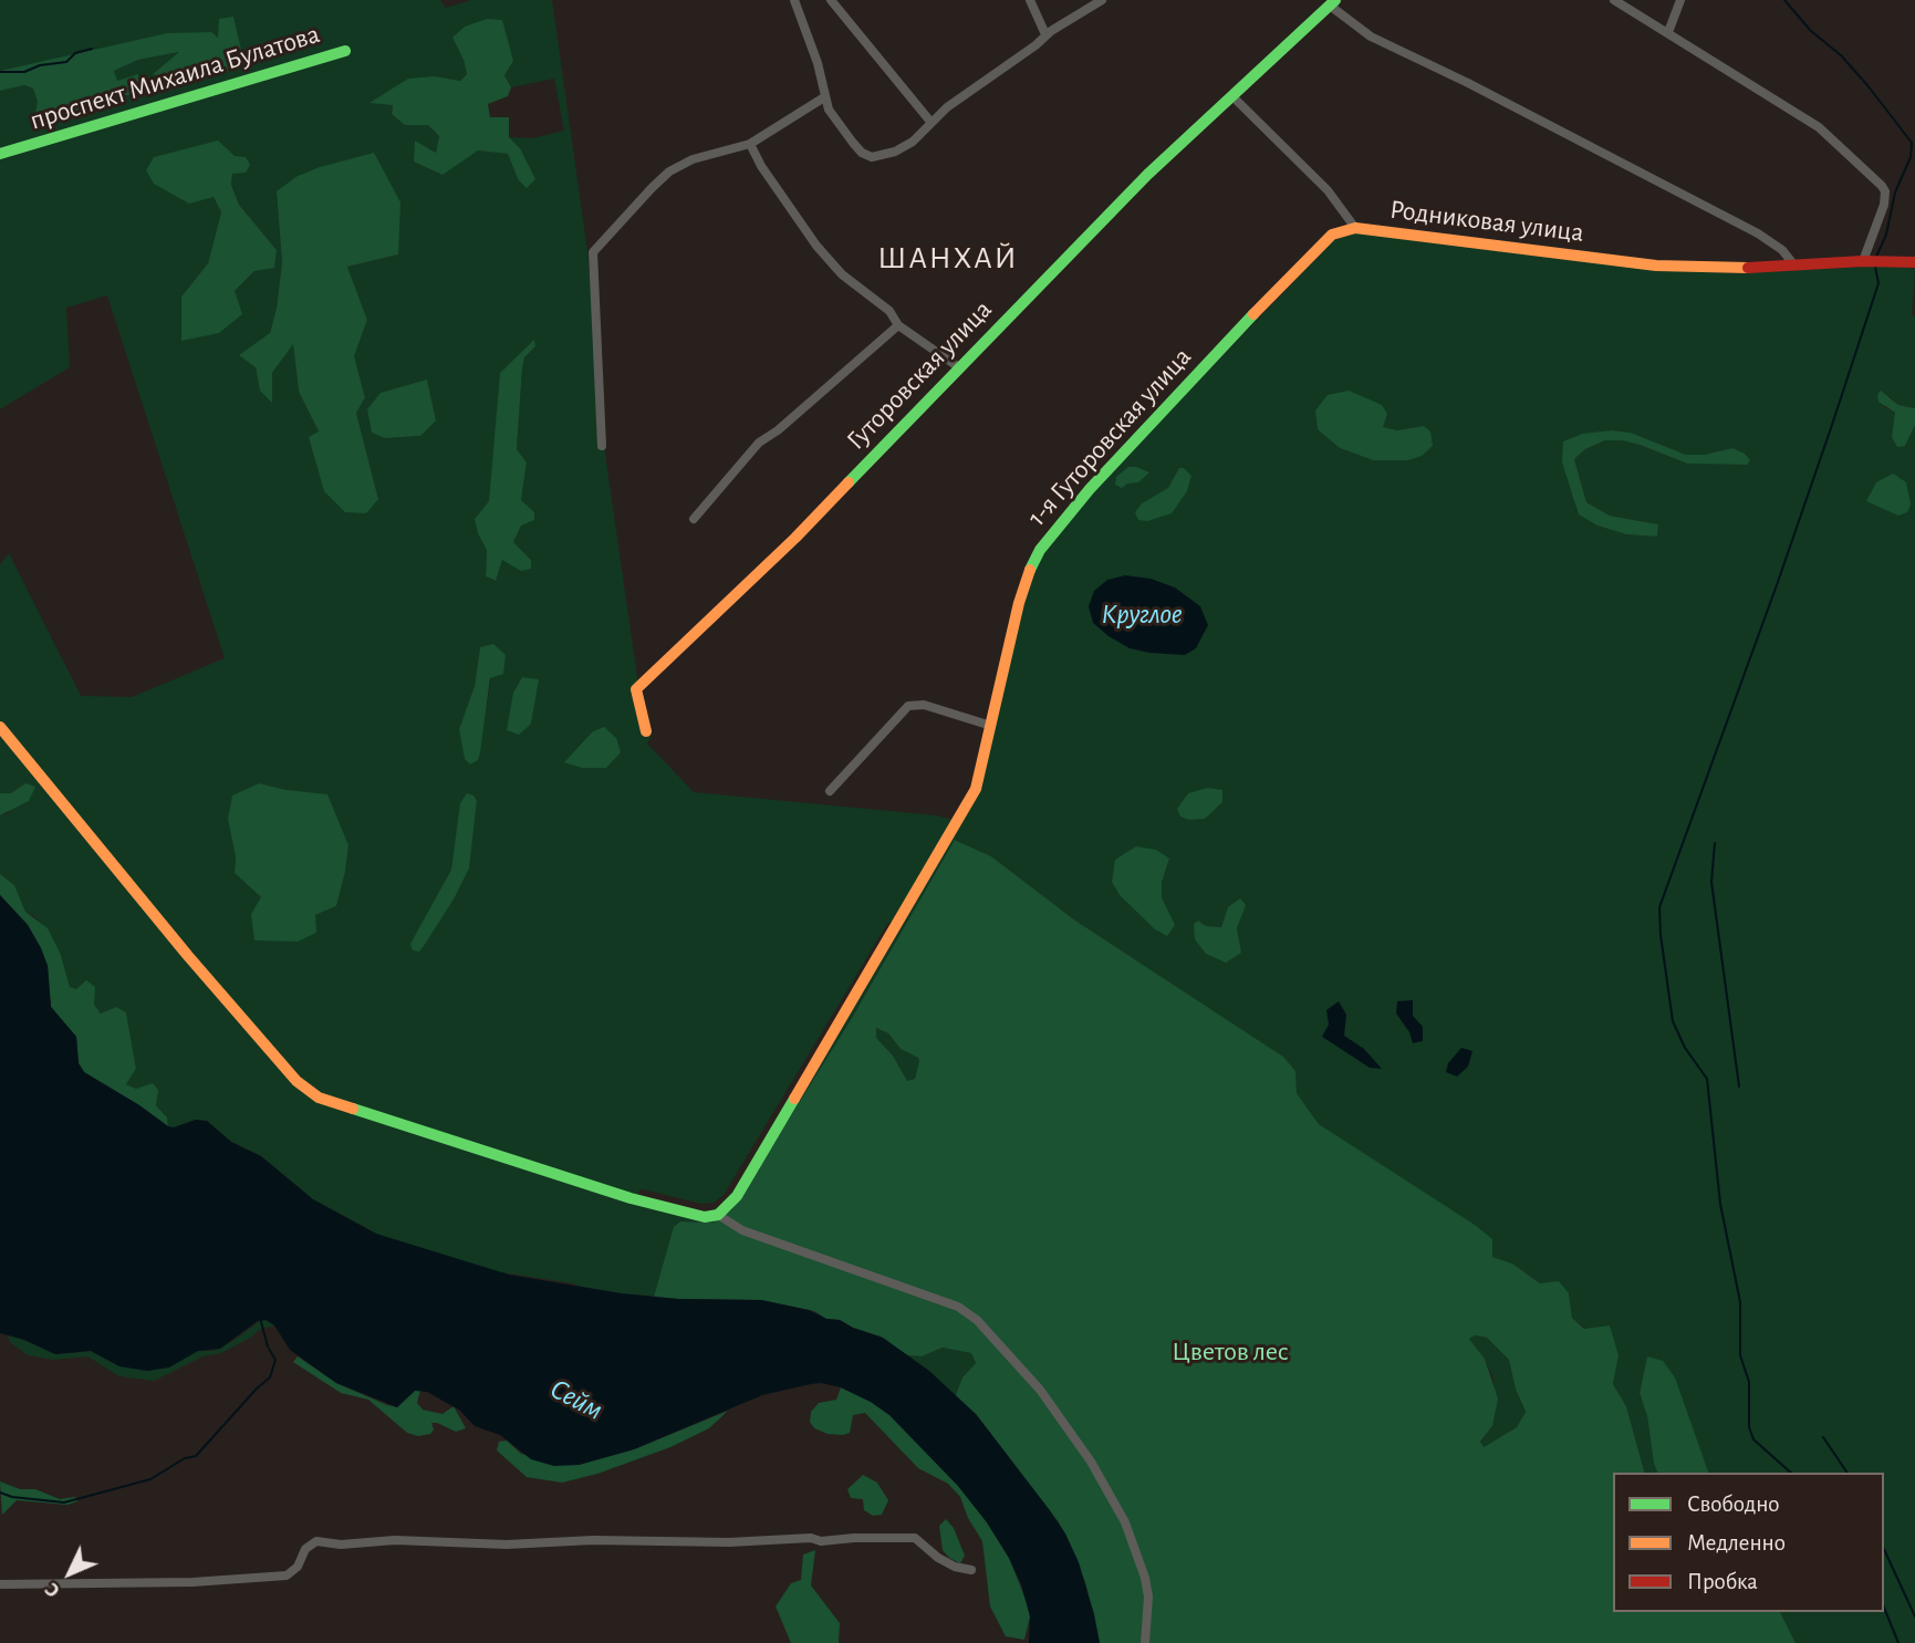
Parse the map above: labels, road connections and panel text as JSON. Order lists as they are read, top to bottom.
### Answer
{
  "streets": {
    "street": [
      "проспект Михаила Булатова",
      "Родниковая улица",
      "Гуторовская улица",
      "1-я Гуторовская улица"
    ]
  },
  "crossings": [
    ["Родниковая улица", "Гуторовская улица"],
    ["Родниковая улица", "1-я Гуторовская улица"]
  ],
  "districts": ["ШАНХАЙ"],
  "water": ["Круглое", "Сейм"],
  "parks": ["Цветов лес"],
  "legend": ["Свободно", "Медленно", "Пробка"],
  "north": "bottom left"
}
